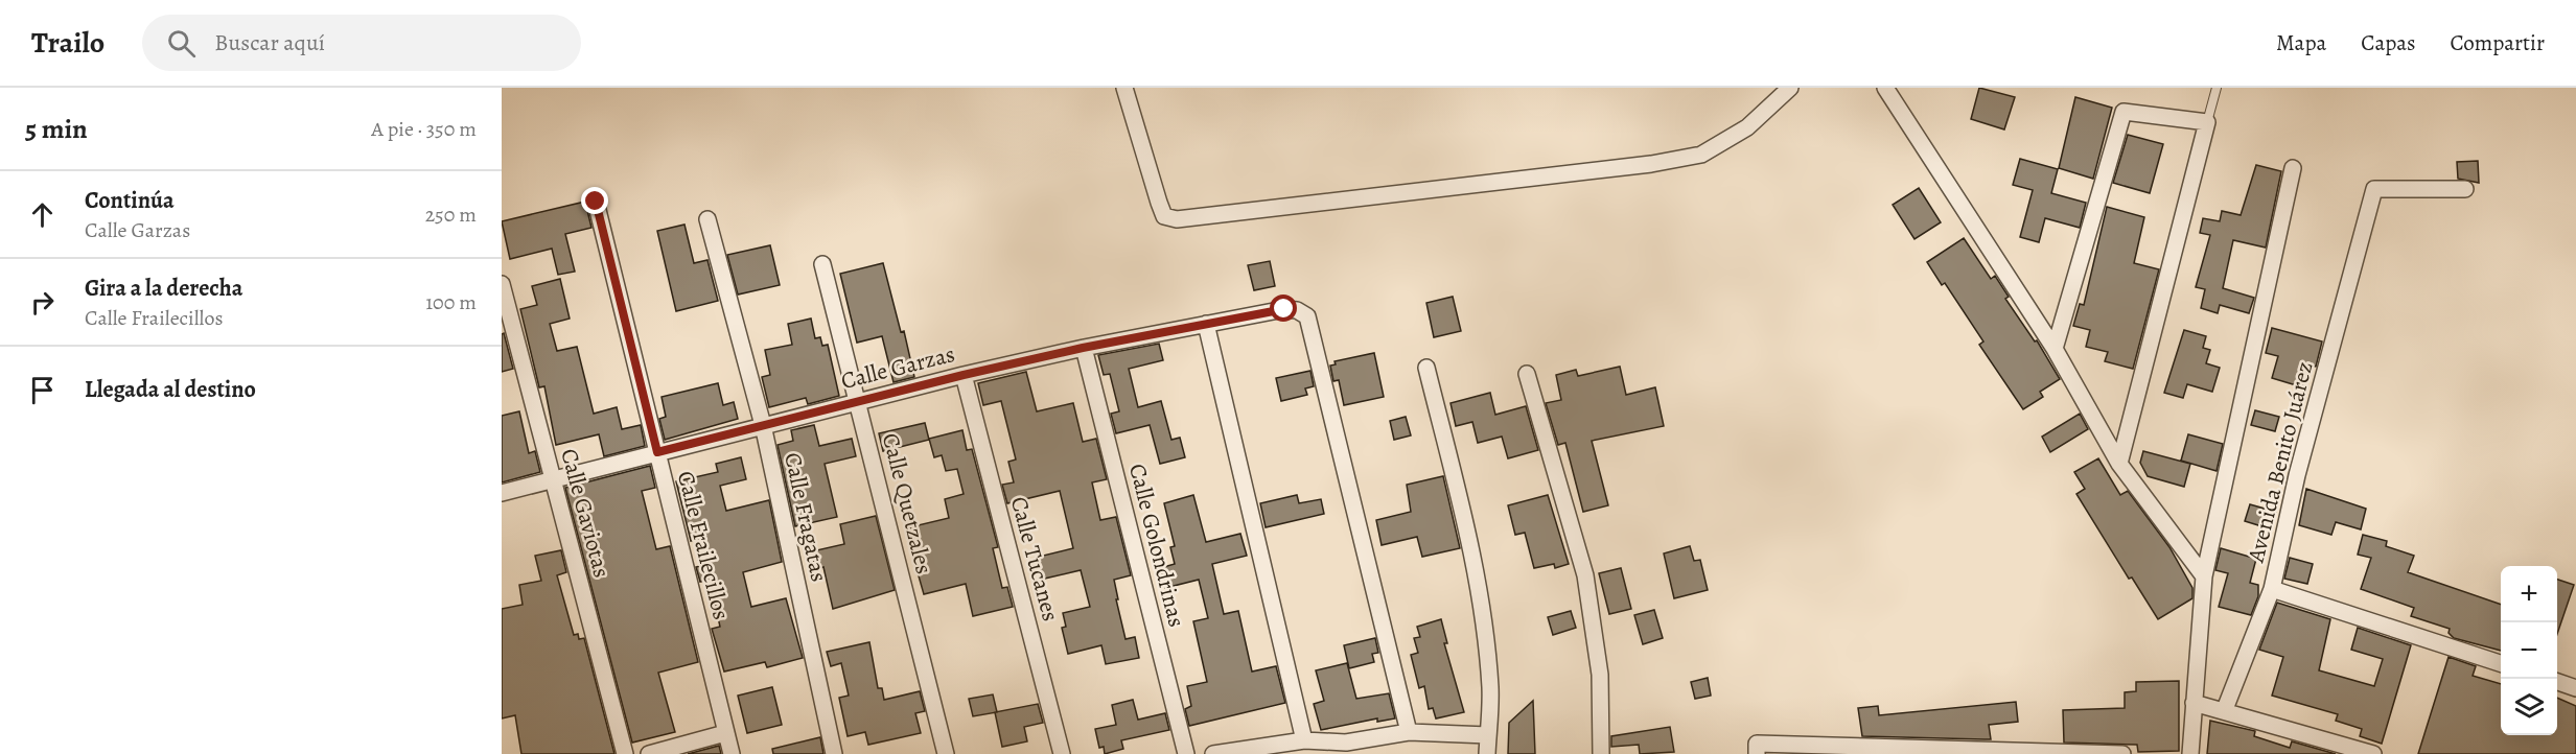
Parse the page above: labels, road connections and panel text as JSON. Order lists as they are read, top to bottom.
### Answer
{
  "streets": {
    "street": [
      "Calle Garzas",
      "Avenida Benito Juárez",
      "Calle Quetzales",
      "Calle Gaviotas",
      "Calle Fragatas",
      "Calle Frailecillos",
      "Calle Golondrinas",
      "Calle Tucanes"
    ]
  },
  "crossings": [
    ["Calle Garzas", "Calle Quetzales"],
    ["Calle Garzas", "Calle Gaviotas"],
    ["Calle Garzas", "Calle Fragatas"],
    ["Calle Garzas", "Calle Frailecillos"],
    ["Calle Garzas", "Calle Golondrinas"],
    ["Calle Garzas", "Calle Tucanes"]
  ],
  "page": {
    "header": "Trailo",
    "search": "Buscar aquí",
    "nav": ["Mapa", "Capas", "Compartir"],
    "heading": ["5 min", "A pie · 350 m"],
    "list": [
      ["Continúa", "Calle Garzas", "250 m"],
      ["Gira a la derecha", "Calle Frailecillos", "100 m"],
      "Llegada al destino"
    ],
    "map_buttons": ["+", "−"]
  }
}
